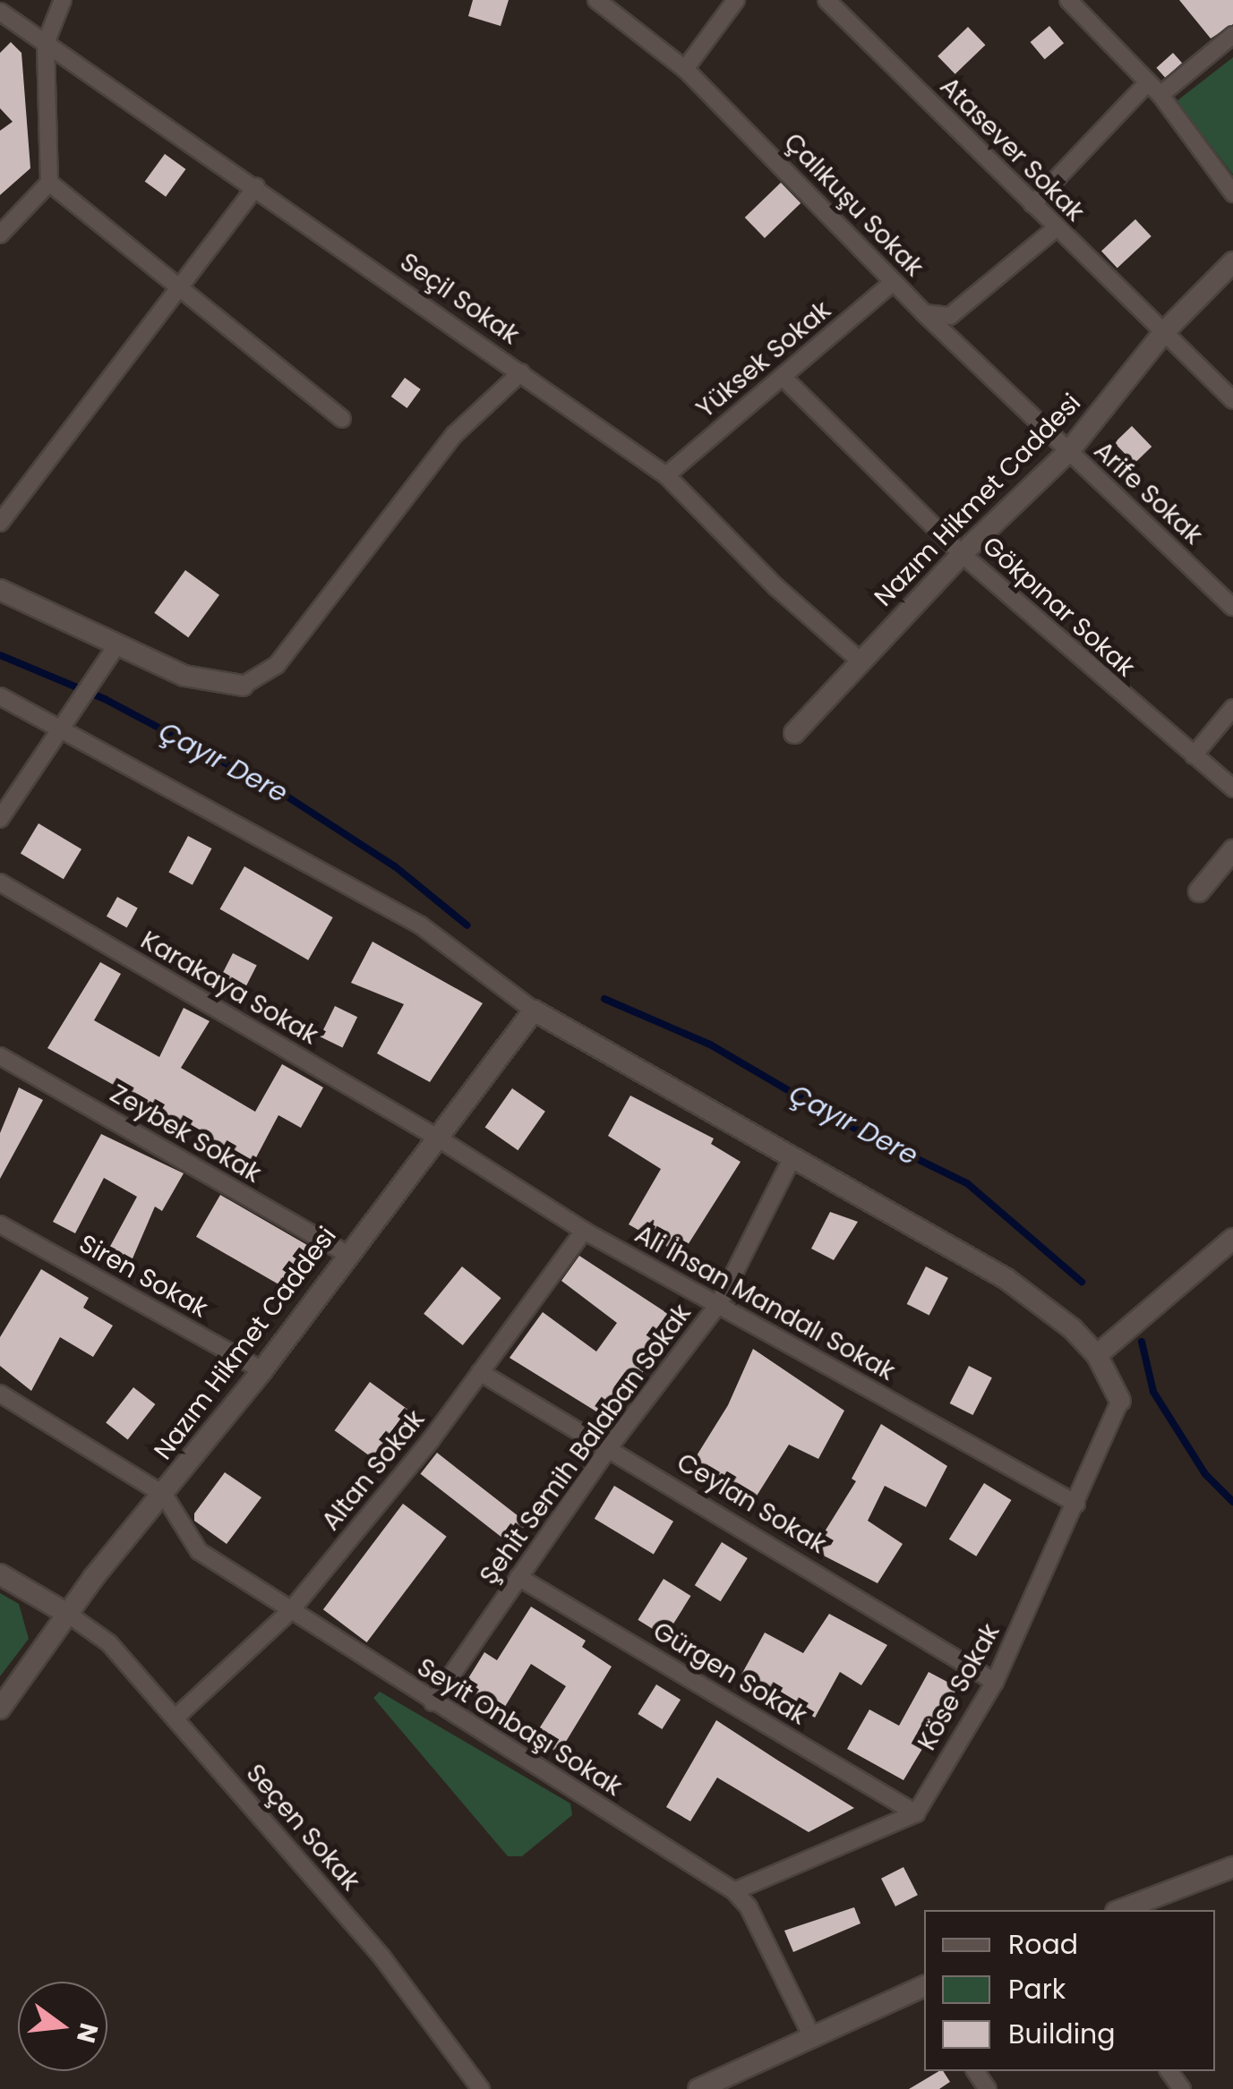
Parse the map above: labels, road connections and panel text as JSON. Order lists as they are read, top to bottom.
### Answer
{
  "streets": {
    "street": [
      "Atasever Sokak",
      "Çalıkuşu Sokak",
      "Seçil Sokak",
      "Yüksek Sokak",
      "Arife Sokak",
      "Nazım Hikmet Caddesi",
      "Gökpınar Sokak",
      "Karakaya Sokak",
      "Zeybek Sokak",
      "Siren Sokak",
      "Ali İhsan Mandalı Sokak",
      "Şehit Semih Balaban Sokak",
      "Altan Sokak",
      "Ceylan Sokak",
      "Gürgen Sokak",
      "Köse Sokak",
      "Seyit Onbaşı Sokak",
      "Seçen Sokak"
    ]
  },
  "crossings": [
    ["Atasever Sokak", "Nazım Hikmet Caddesi"],
    ["Çalıkuşu Sokak", "Yüksek Sokak"],
    ["Çalıkuşu Sokak", "Arife Sokak"],
    ["Çalıkuşu Sokak", "Nazım Hikmet Caddesi"],
    ["Seçil Sokak", "Yüksek Sokak"],
    ["Seçil Sokak", "Nazım Hikmet Caddesi"],
    ["Yüksek Sokak", "Gökpınar Sokak"],
    ["Arife Sokak", "Nazım Hikmet Caddesi"],
    ["Nazım Hikmet Caddesi", "Gökpınar Sokak"],
    ["Nazım Hikmet Caddesi", "Karakaya Sokak"],
    ["Nazım Hikmet Caddesi", "Zeybek Sokak"],
    ["Nazım Hikmet Caddesi", "Siren Sokak"],
    ["Nazım Hikmet Caddesi", "Ali İhsan Mandalı Sokak"],
    ["Nazım Hikmet Caddesi", "Seyit Onbaşı Sokak"],
    ["Nazım Hikmet Caddesi", "Seçen Sokak"],
    ["Karakaya Sokak", "Ali İhsan Mandalı Sokak"],
    ["Ali İhsan Mandalı Sokak", "Şehit Semih Balaban Sokak"],
    ["Ali İhsan Mandalı Sokak", "Altan Sokak"],
    ["Ali İhsan Mandalı Sokak", "Köse Sokak"],
    ["Şehit Semih Balaban Sokak", "Ceylan Sokak"],
    ["Şehit Semih Balaban Sokak", "Gürgen Sokak"],
    ["Şehit Semih Balaban Sokak", "Seyit Onbaşı Sokak"],
    ["Altan Sokak", "Ceylan Sokak"],
    ["Altan Sokak", "Seyit Onbaşı Sokak"],
    ["Altan Sokak", "Seçen Sokak"],
    ["Ceylan Sokak", "Köse Sokak"],
    ["Gürgen Sokak", "Köse Sokak"]
  ],
  "water": ["Çayır Dere"],
  "legend": ["Road", "Park", "Building"],
  "north": "right"
}
